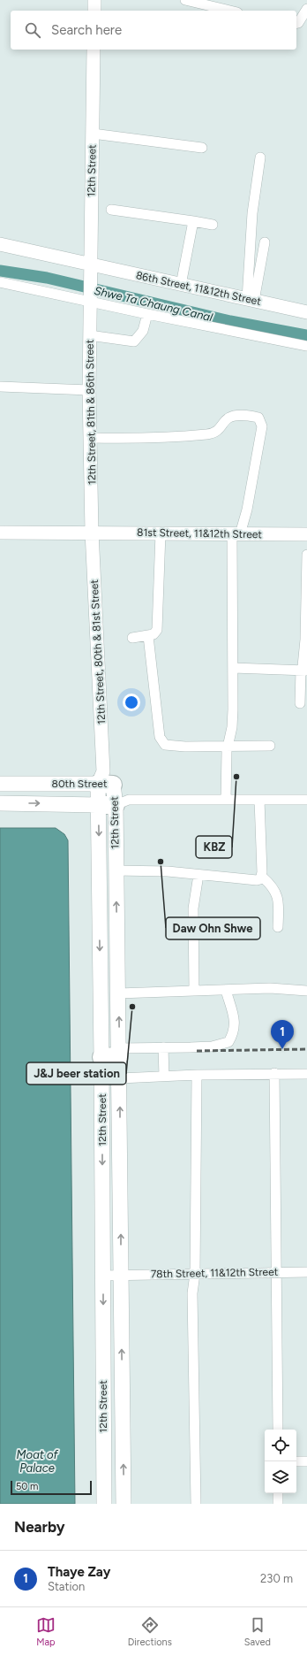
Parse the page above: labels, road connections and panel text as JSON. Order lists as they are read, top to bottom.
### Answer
{
  "streets": {
    "highway": ["80th Street"],
    "main road": [
      "12th Street",
      "86th Street, 11&12th Street",
      "12th Street, 81th & 86th Street",
      "81st Street, 11&12th Street",
      "12th Street, 80th & 81st Street"
    ],
    "street": ["78th Street, 11&12th Street"]
  },
  "crossings": [
    ["12th Street", "86th Street, 11&12th Street"],
    ["12th Street", "12th Street, 81th & 86th Street"],
    ["12th Street", "12th Street, 80th & 81st Street"],
    ["12th Street", "80th Street"],
    ["12th Street", "78th Street, 11&12th Street"],
    ["12th Street, 81th & 86th Street", "81st Street, 11&12th Street"],
    ["12th Street, 81th & 86th Street", "12th Street, 80th & 81st Street"],
    ["81st Street, 11&12th Street", "12th Street, 80th & 81st Street"],
    ["12th Street, 80th & 81st Street", "80th Street"]
  ],
  "water": ["Shwe Ta Chaung Canal", "Moat of Palace"],
  "places": ["KBZ", "Daw Ohn Shwe", "J&J beer station"],
  "scale_bar": "50 m",
  "page": {
    "search": "Search here",
    "pins": "1",
    "scale": "50 m",
    "heading": "Nearby",
    "list": [
      {
        "mark": "1",
        "name": "Thaye Zay",
        "note": "Station",
        "value": "230 m"
      }
    ],
    "nav": ["Map", "Directions", "Saved"]
  }
}
